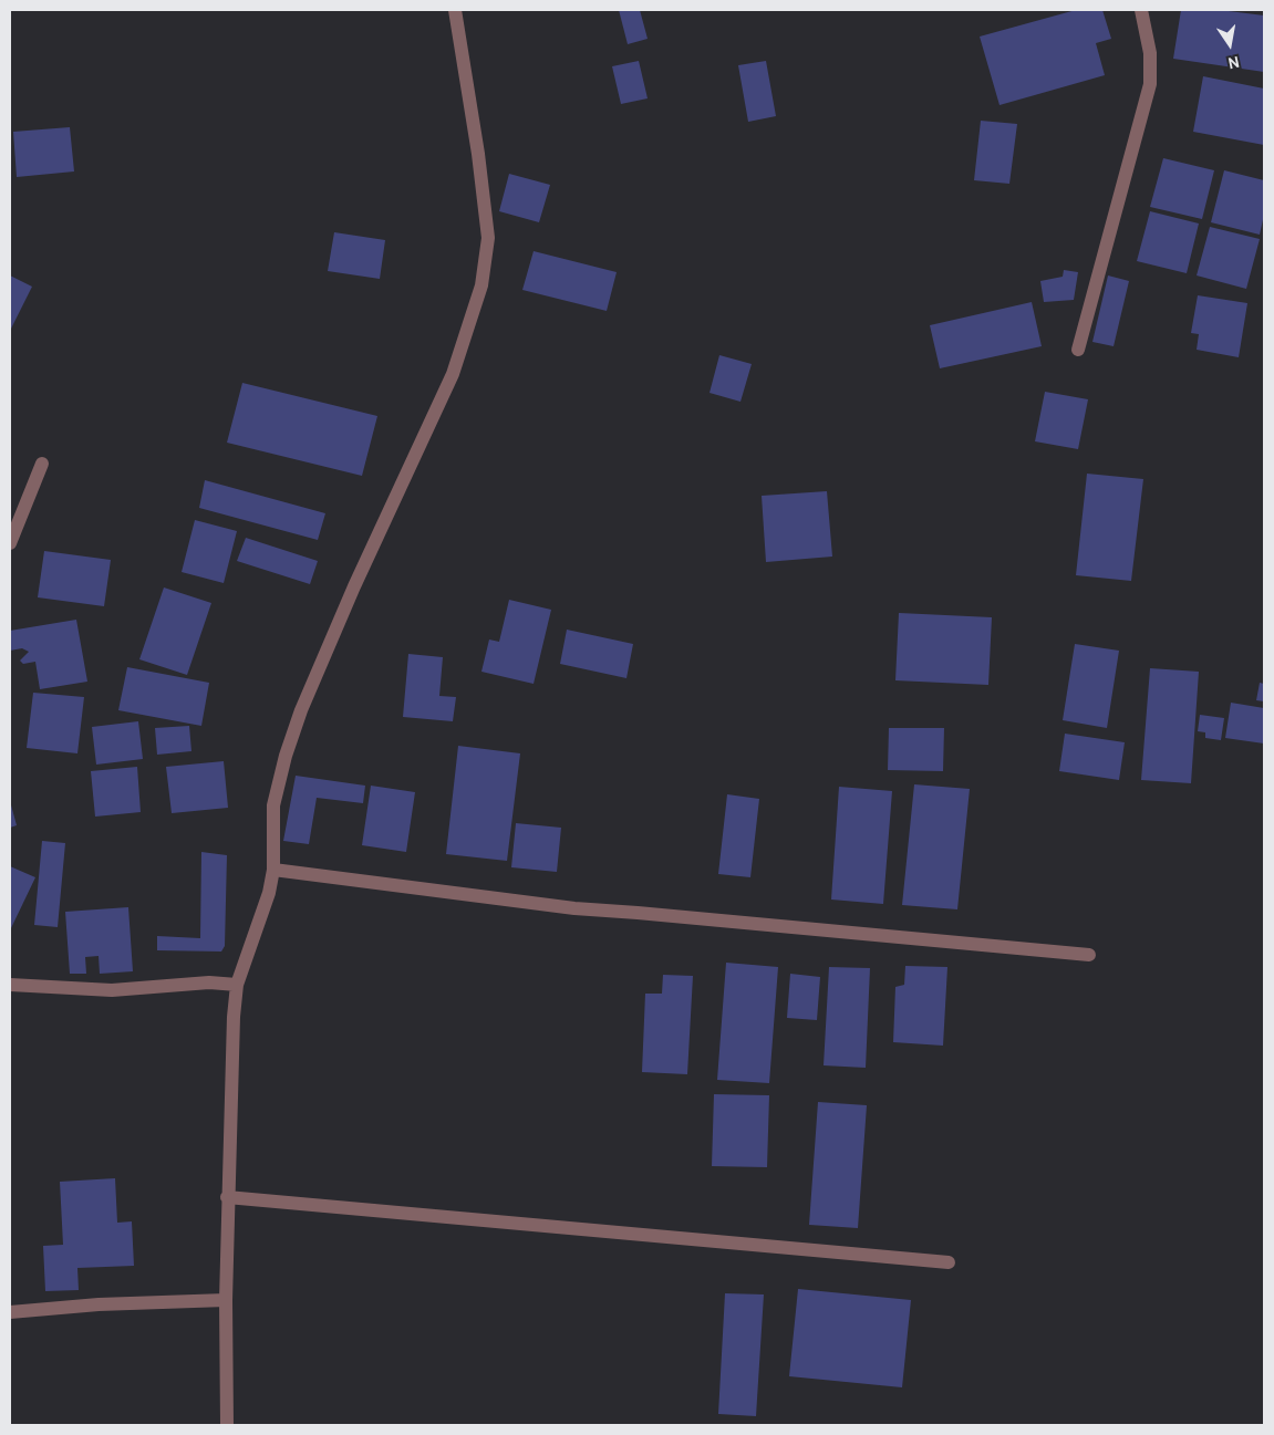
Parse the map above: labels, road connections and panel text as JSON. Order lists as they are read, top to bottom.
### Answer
{
  "north": "bottom"
}
